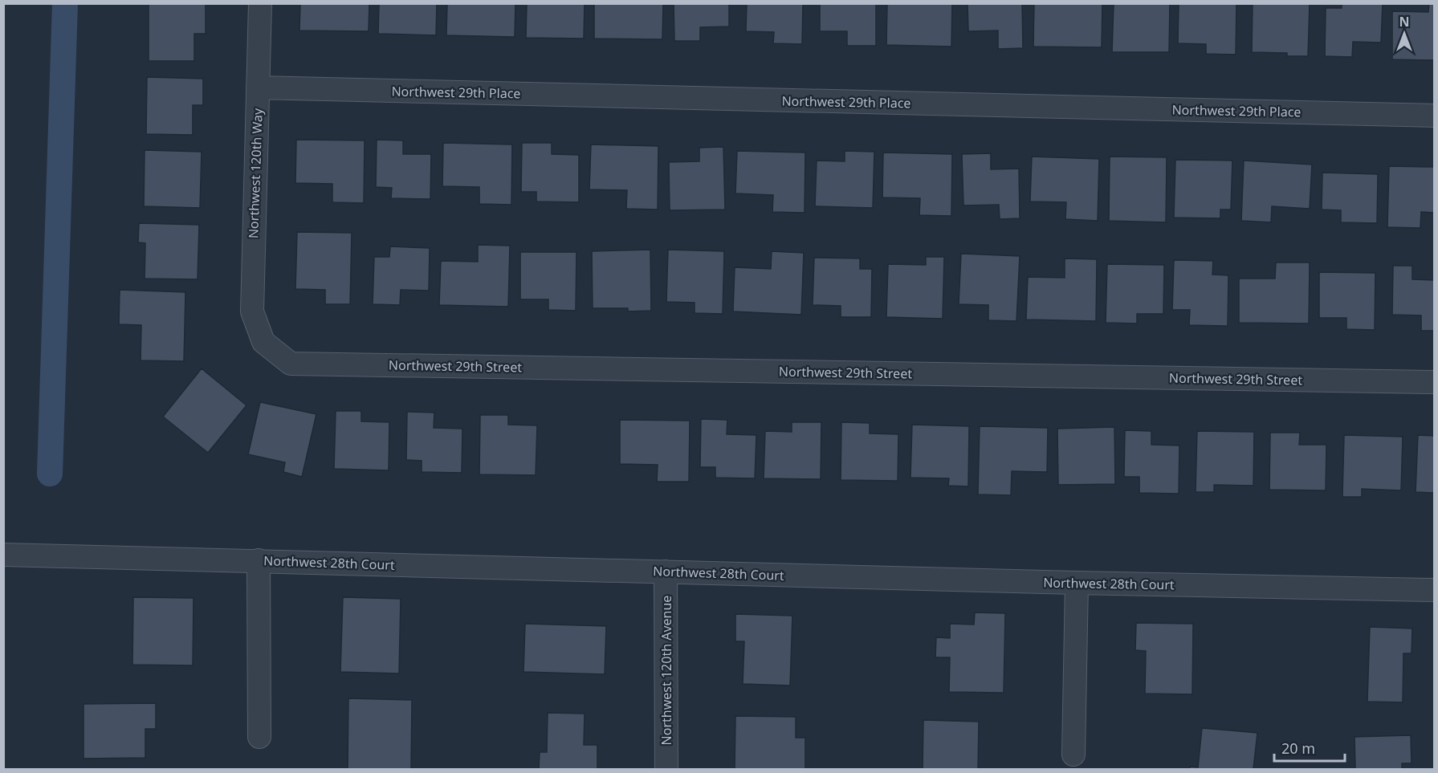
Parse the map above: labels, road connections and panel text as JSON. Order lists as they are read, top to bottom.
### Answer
{
  "streets": {
    "street": [
      "Northwest 29th Place",
      "Northwest 120th Way",
      "Northwest 29th Street",
      "Northwest 28th Court",
      "Northwest 120th Avenue"
    ]
  },
  "crossings": [
    ["Northwest 29th Place", "Northwest 120th Way"],
    ["Northwest 120th Way", "Northwest 29th Street"],
    ["Northwest 28th Court", "Northwest 120th Avenue"]
  ],
  "scale_bar": "20 m",
  "north": "top"
}
